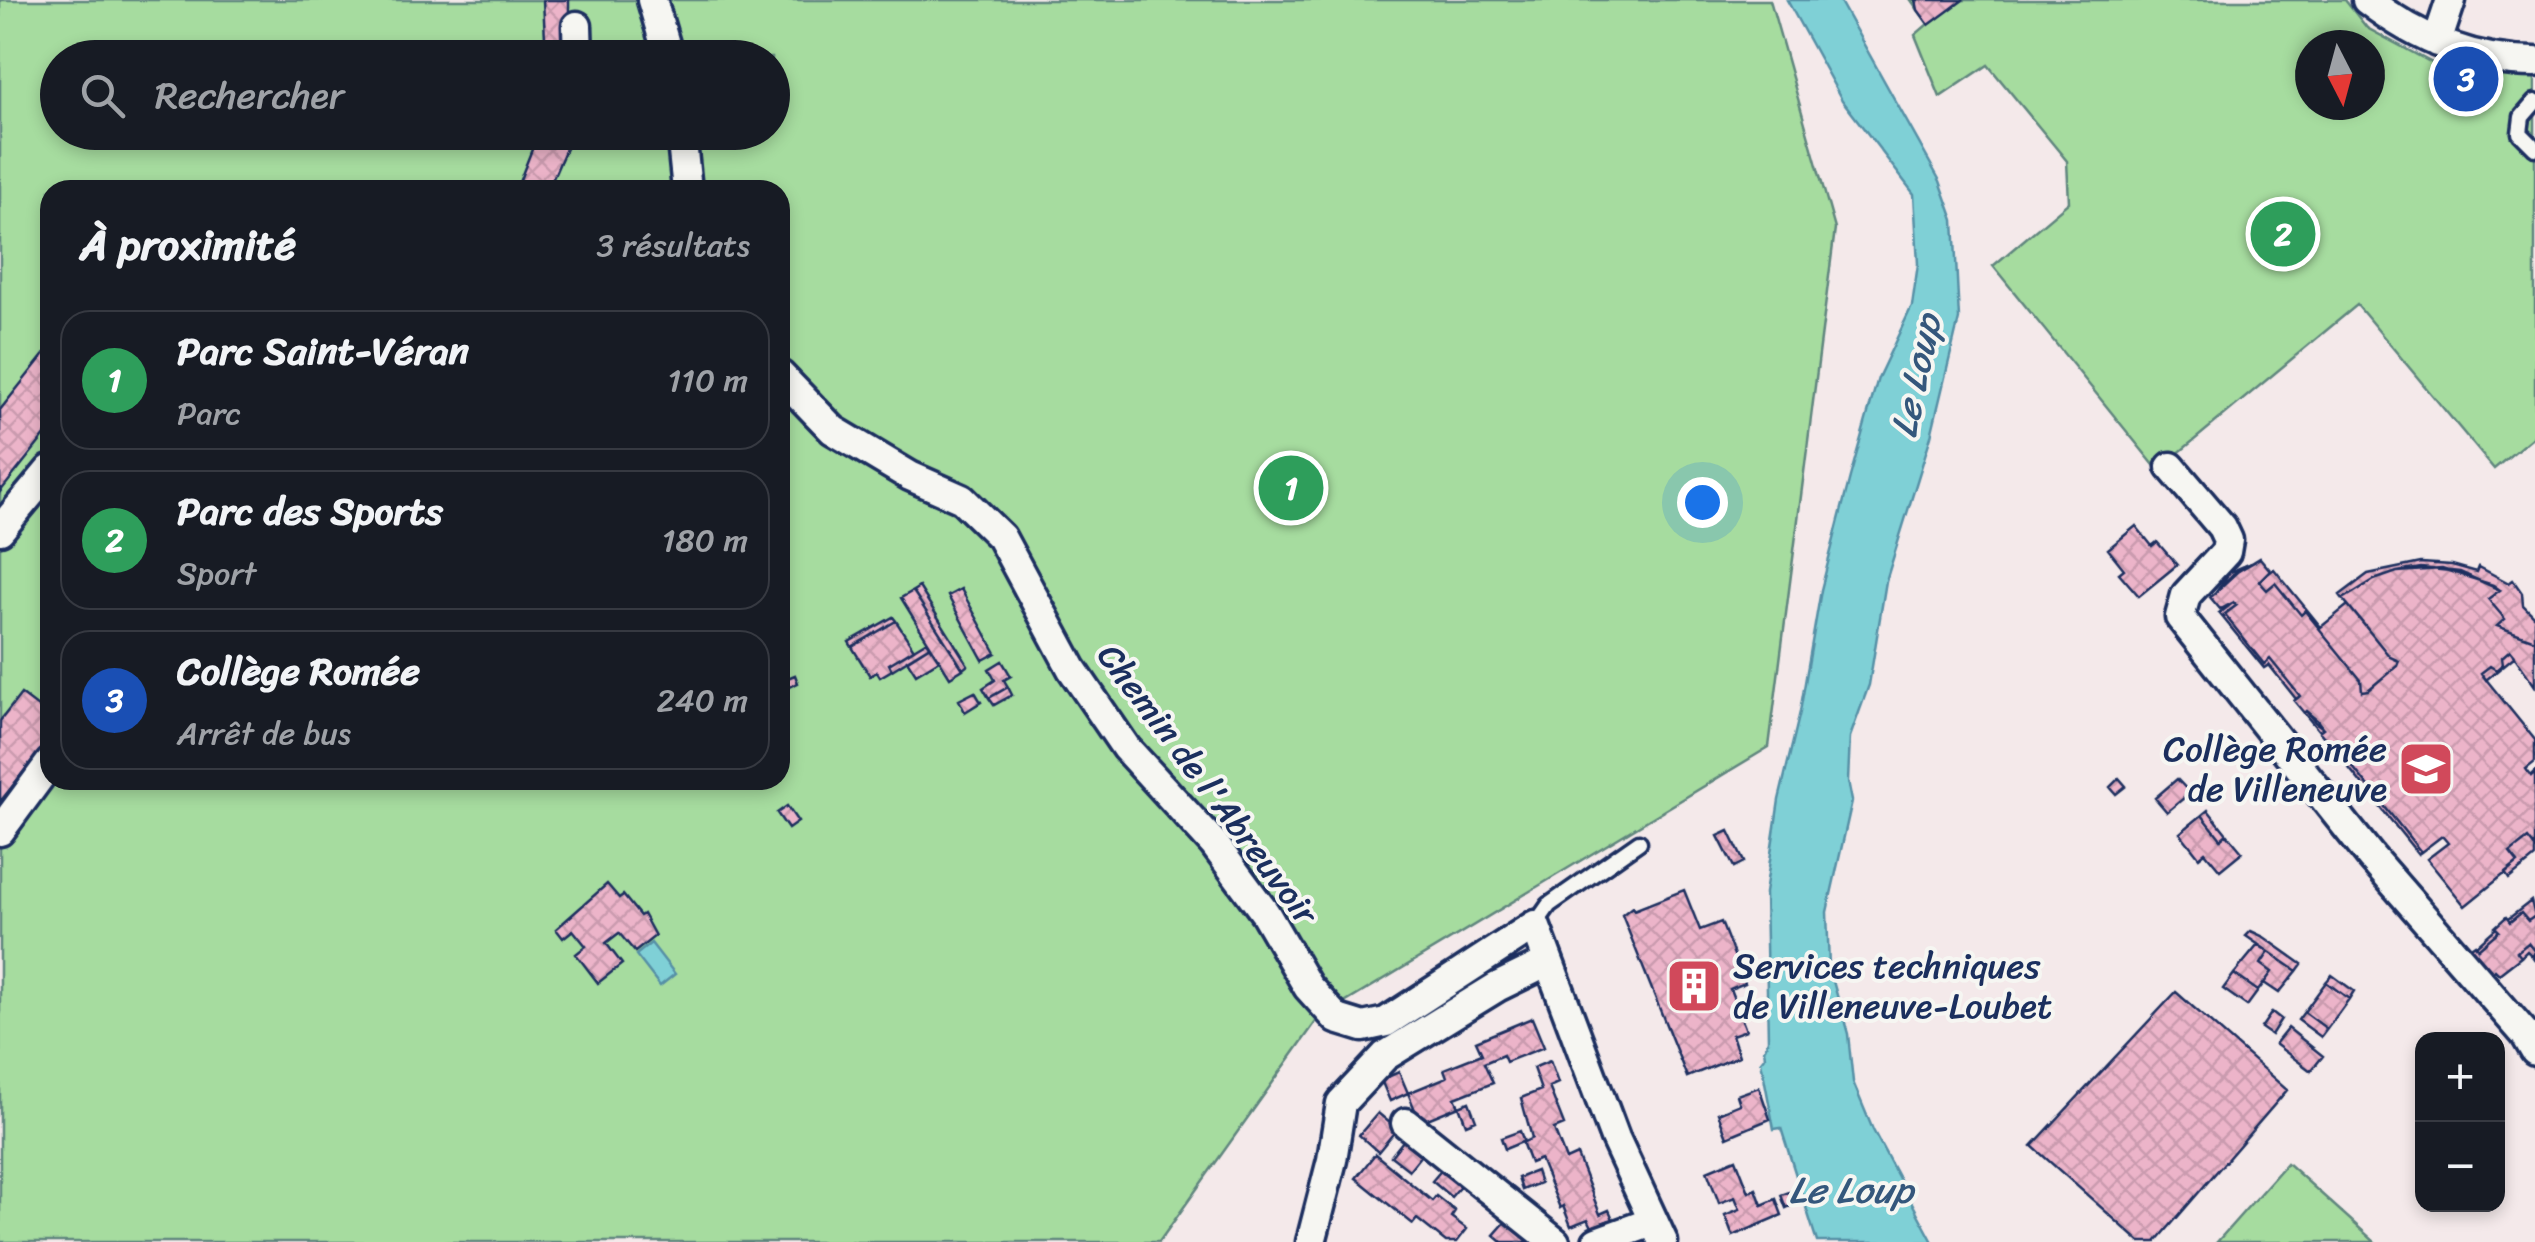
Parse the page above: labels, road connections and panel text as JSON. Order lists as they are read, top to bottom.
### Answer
{
  "streets": {
    "street": ["Chemin de l'Abreuvoir"]
  },
  "water": ["Le Loup"],
  "places": {
    "school or university": ["Collège Romée de Villeneuve"],
    "building": ["Services techniques de Villeneuve-Loubet"]
  },
  "north": "bottom",
  "page": {
    "search": "Rechercher",
    "pins": ["3", "2", "1"],
    "heading": ["À proximité", "3 résultats"],
    "list": [
      {
        "mark": "1",
        "name": "Parc Saint-Véran",
        "note": "Parc",
        "value": "110 m"
      },
      {
        "mark": "2",
        "name": "Parc des Sports",
        "note": "Sport",
        "value": "180 m"
      },
      {
        "mark": "3",
        "name": "Collège Romée",
        "note": "Arrêt de bus",
        "value": "240 m"
      }
    ],
    "map_buttons": ["+", "−"]
  }
}
